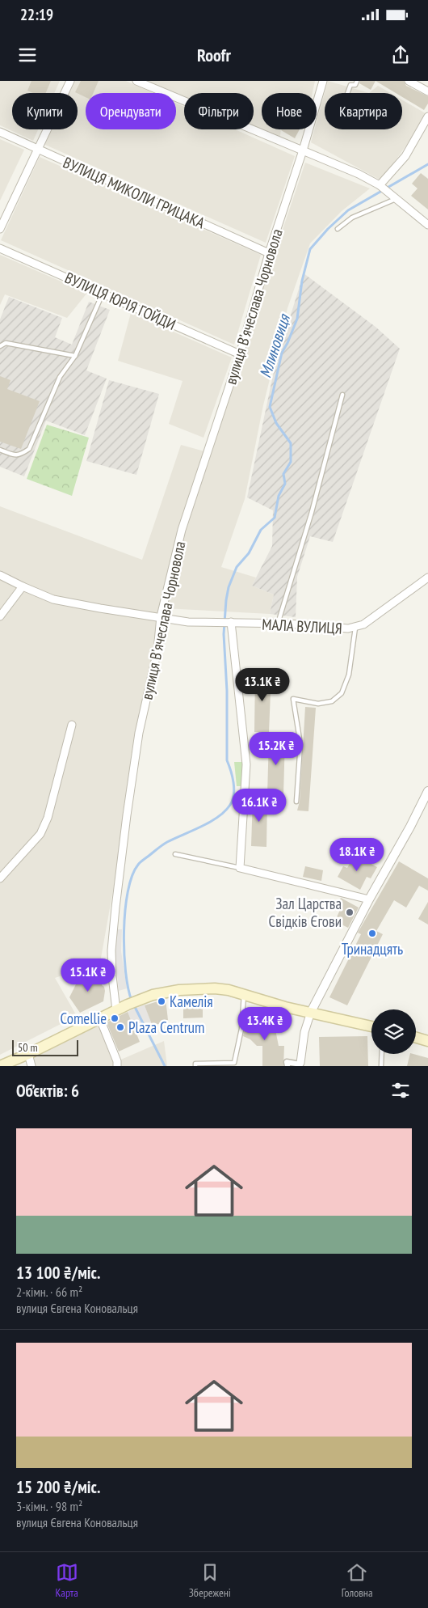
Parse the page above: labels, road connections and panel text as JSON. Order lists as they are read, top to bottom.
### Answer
{
  "streets": {
    "street": [
      "ВУЛИЦЯ МИКОЛИ ГРИЦАКА",
      "ВУЛИЦЯ ЮРІЯ ГОЙДИ",
      "вулиця Вʼячеслава Чорновола",
      "МАЛА ВУЛИЦЯ"
    ]
  },
  "crossings": [
    ["ВУЛИЦЯ МИКОЛИ ГРИЦАКА", "вулиця Вʼячеслава Чорновола"],
    ["ВУЛИЦЯ ЮРІЯ ГОЙДИ", "вулиця Вʼячеслава Чорновола"],
    ["вулиця Вʼячеслава Чорновола", "МАЛА ВУЛИЦЯ"]
  ],
  "water": ["Млиновиця"],
  "places": [
    "Зал Царства Свідків Єгови",
    "Тринадцять",
    "Камелія",
    "Comellie",
    "Plaza Centrum"
  ],
  "scale_bar": "50 m",
  "page": {
    "status": "22:19",
    "header": "Roofr",
    "chip": [
      "Купити",
      "Орендувати",
      "Фільтри",
      "Нове",
      "Квартира"
    ],
    "price": [
      "13.1K ₴",
      "15.2K ₴",
      "16.1K ₴",
      "18.1K ₴",
      "15.1K ₴",
      "13.4K ₴"
    ],
    "scale": "50 m",
    "heading": "Об’єктів: 6",
    "list": [
      {
        "name": "13 100 ₴/міс.",
        "note": "2-кімн. · 66 m² · вулиця Євгена Коновальця"
      },
      {
        "name": "15 200 ₴/міс.",
        "note": "3-кімн. · 98 m² · вулиця Євгена Коновальця"
      }
    ],
    "tabs": ["Карта", "Збережені", "Головна"]
  }
}
